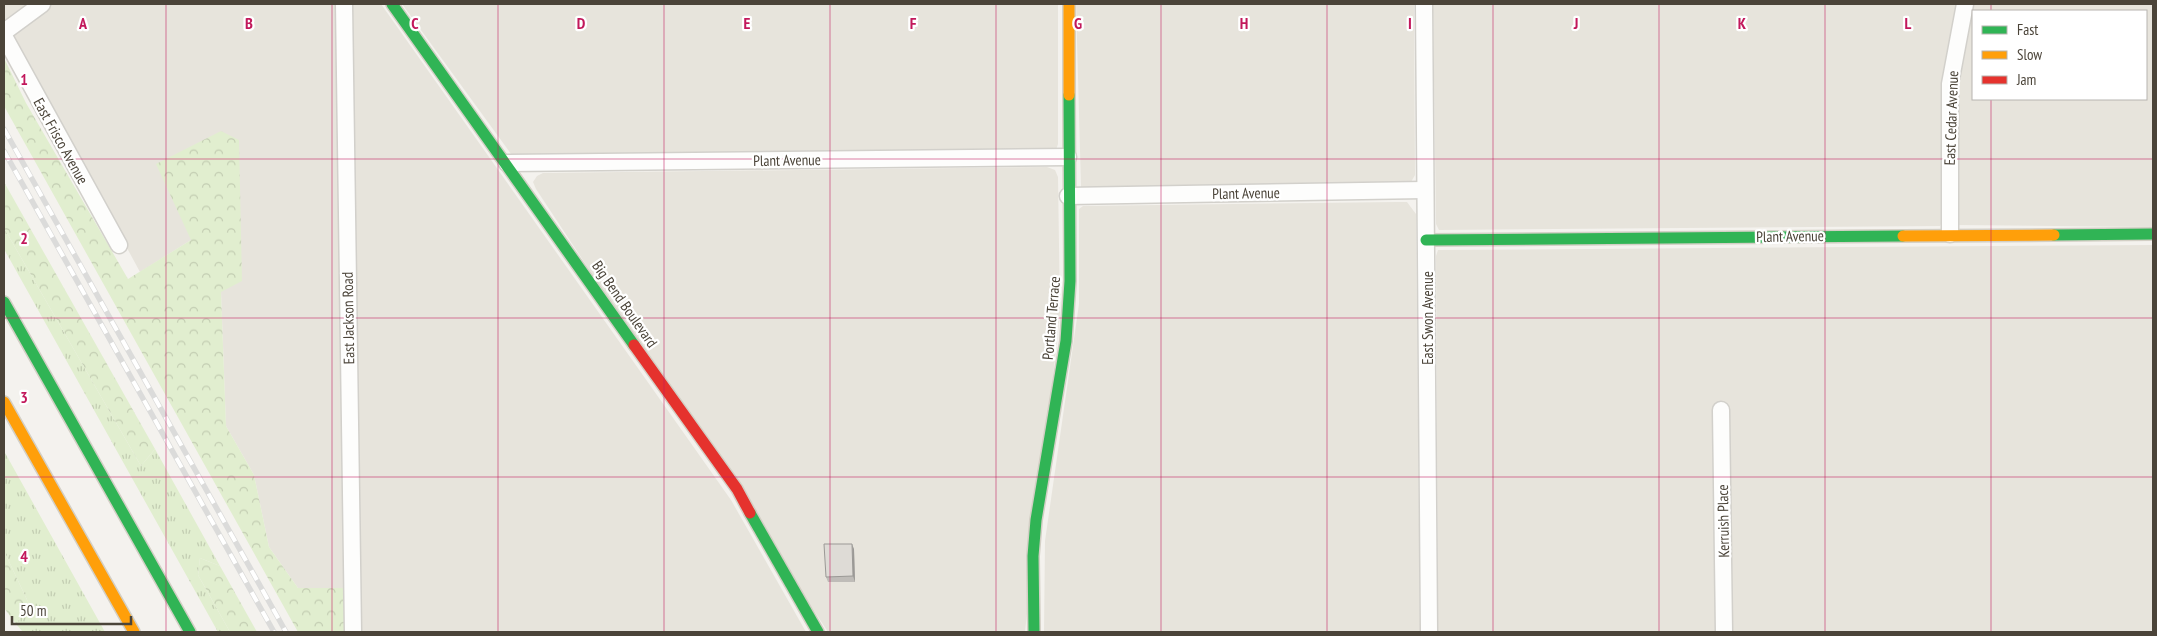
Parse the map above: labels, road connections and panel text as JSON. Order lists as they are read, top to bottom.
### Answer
{
  "streets": {
    "main road": ["Plant Avenue", "Big Bend Boulevard", "Portland Terrace"],
    "street": [
      "East Cedar Avenue",
      "East Frisco Avenue",
      "East Jackson Road",
      "East Swon Avenue",
      "Kerruish Place"
    ]
  },
  "crossings": [
    ["East Cedar Avenue", "Plant Avenue"],
    ["Plant Avenue", "Big Bend Boulevard"],
    ["Plant Avenue", "Portland Terrace"],
    ["Plant Avenue", "East Swon Avenue"]
  ],
  "legend": ["Fast", "Slow", "Jam"],
  "scale_bar": "50 m",
  "grid": {
    "columns": [
      "A",
      "B",
      "C",
      "D",
      "E",
      "F",
      "G",
      "H",
      "I",
      "J",
      "K",
      "L"
    ],
    "rows": [
      "1",
      "2",
      "3",
      "4"
    ]
  }
}
